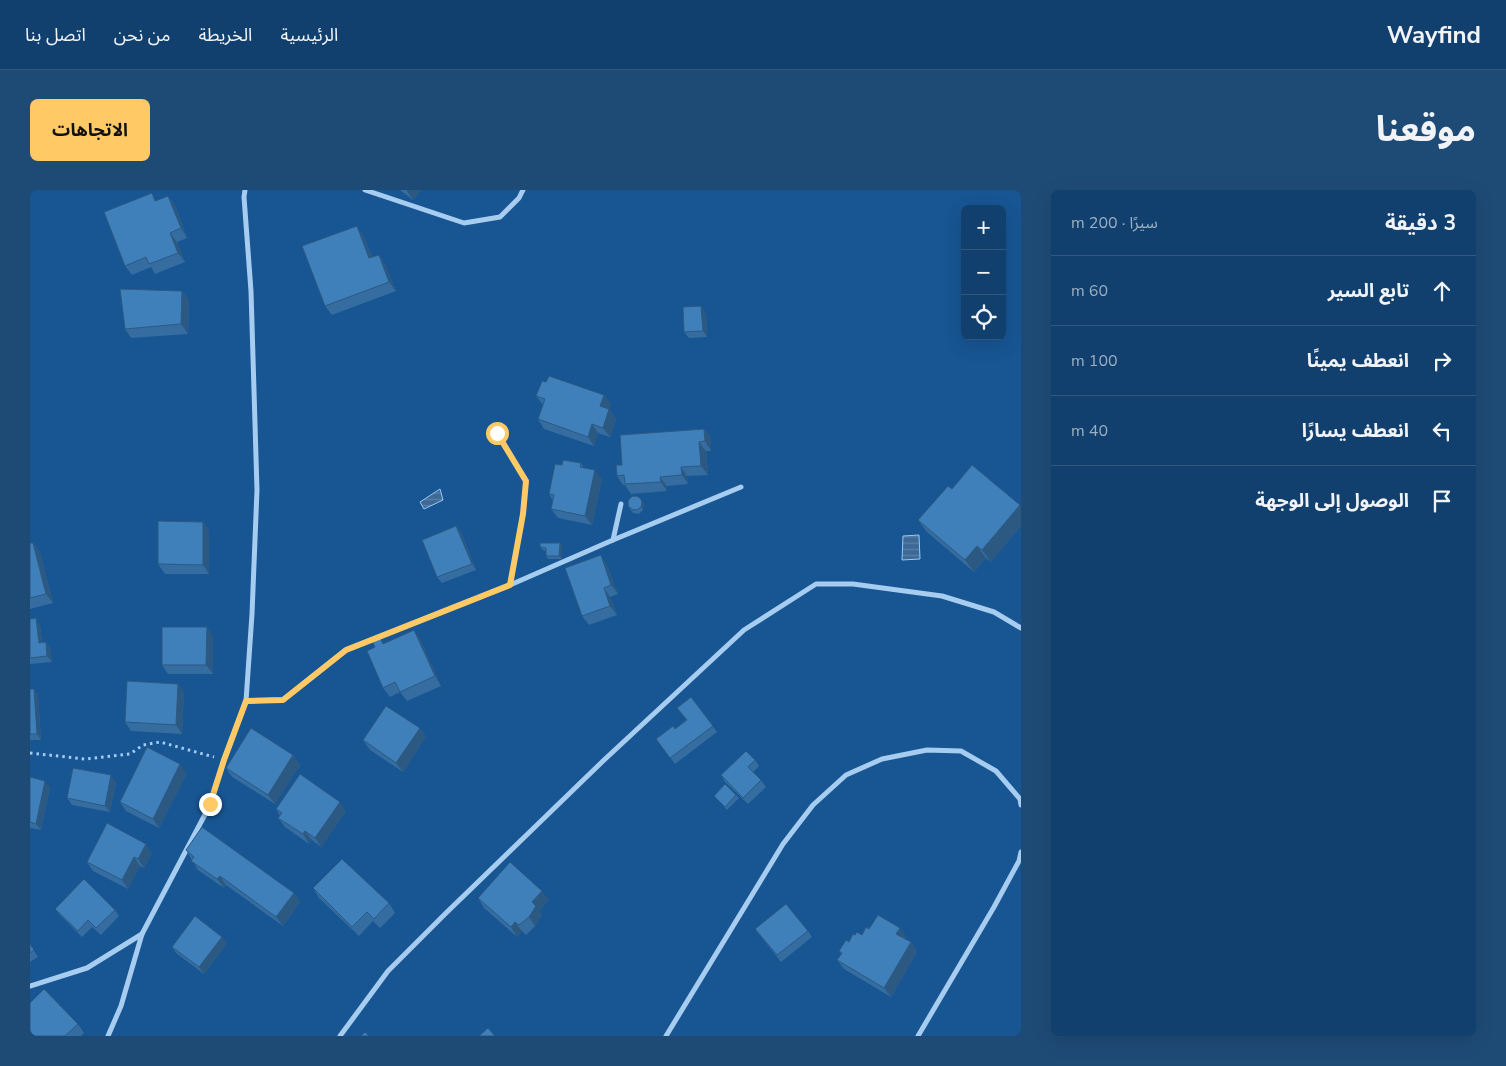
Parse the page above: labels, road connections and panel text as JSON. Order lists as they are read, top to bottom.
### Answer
{
  "page": {
    "header": "Wayfind",
    "nav": [
      "الرئيسية",
      "الخريطة",
      "من نحن",
      "اتصل بنا"
    ],
    "title": "موقعنا",
    "buttons": "الاتجاهات",
    "heading": ["3 دقيقة", "سيرًا · 200 m"],
    "map_buttons": ["+", "−"],
    "list": [
      ["تابع السير", "60 m"],
      ["انعطف يمينًا", "100 m"],
      ["انعطف يسارًا", "40 m"],
      "الوصول إلى الوجهة"
    ]
  }
}
